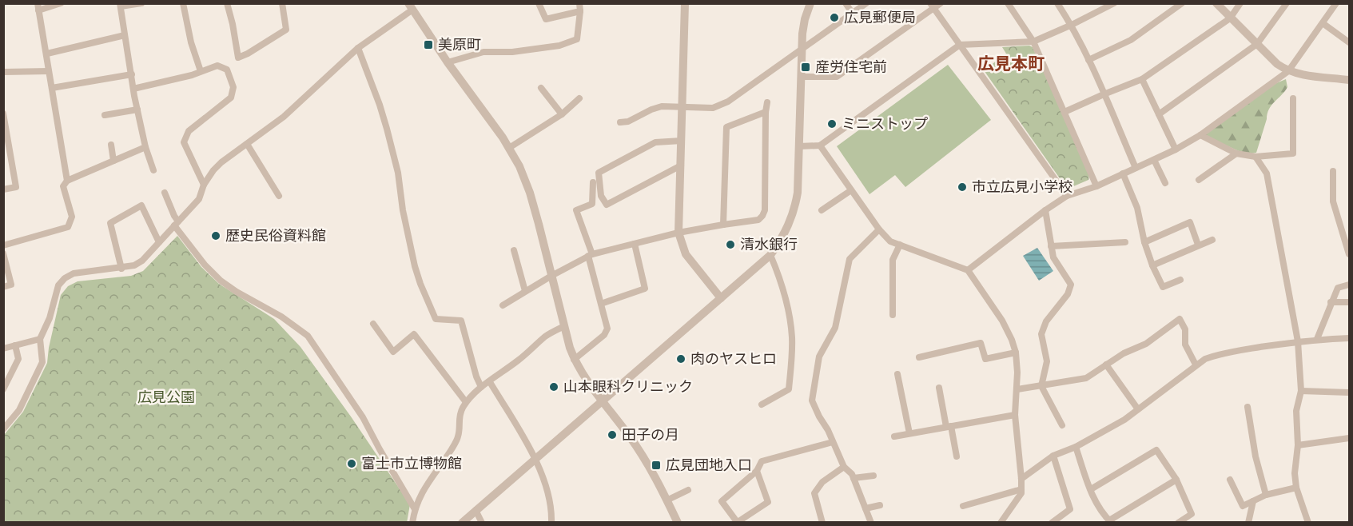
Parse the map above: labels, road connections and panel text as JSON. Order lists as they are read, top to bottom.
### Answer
{
  "districts": ["広見本町"],
  "parks": ["広見公園"],
  "places": {
    "other": [
      "広見郵便局",
      "ミニストップ",
      "市立広見小学校",
      "歴史民俗資料館",
      "清水銀行",
      "肉のヤスヒロ",
      "山本眼科クリニック",
      "田子の月",
      "富士市立博物館"
    ],
    "transit": ["美原町", "産労住宅前", "広見団地入口"]
  }
}
